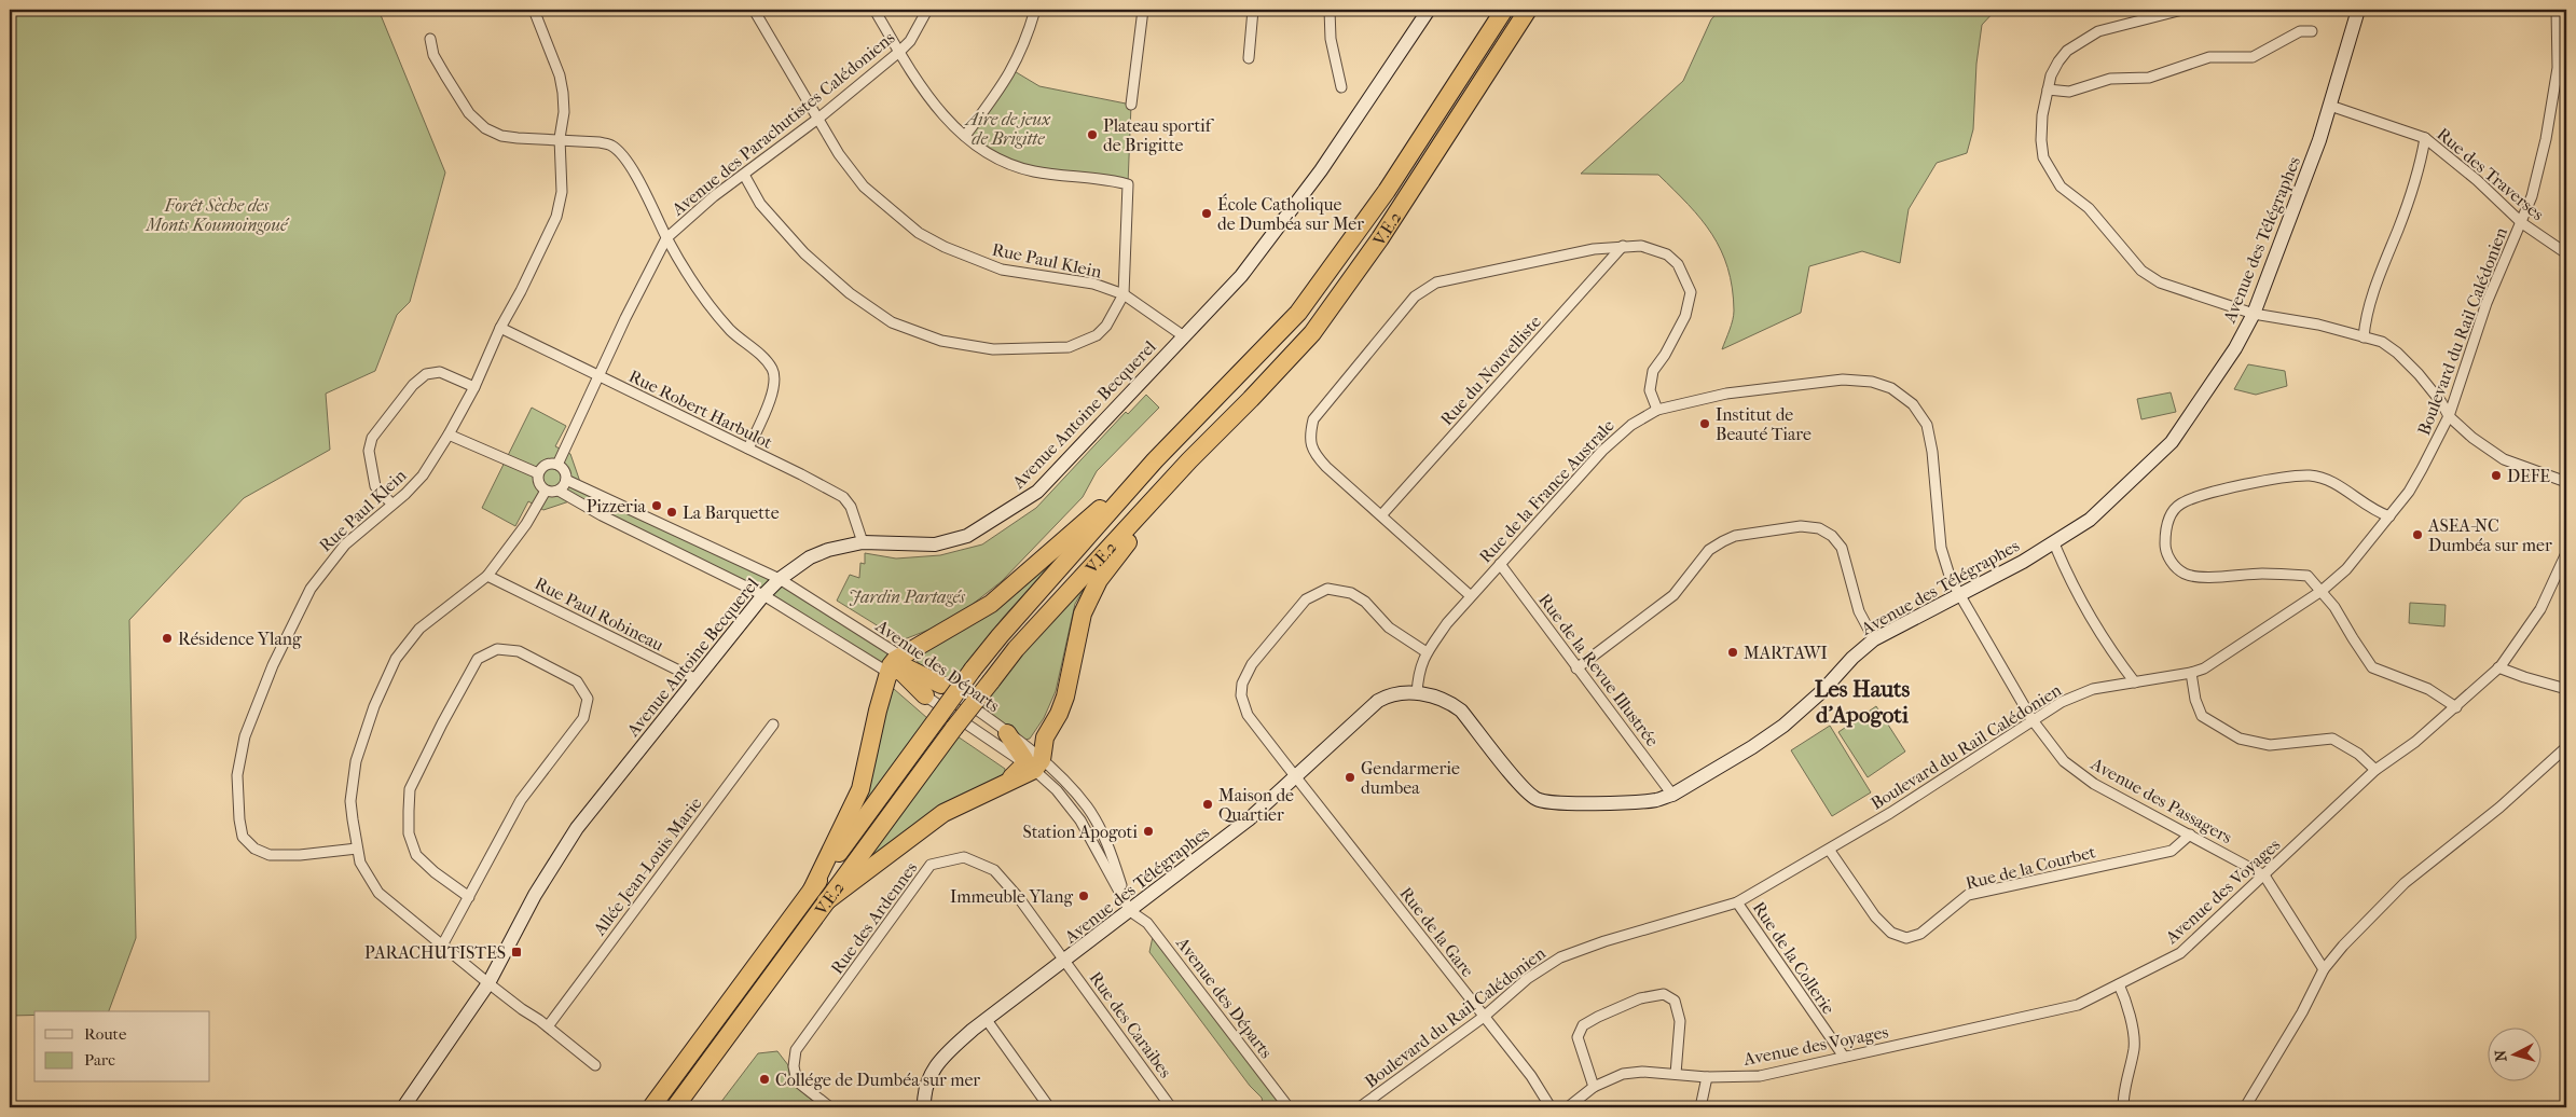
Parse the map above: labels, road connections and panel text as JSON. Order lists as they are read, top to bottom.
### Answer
{
  "streets": {
    "highway": ["V.E.2"],
    "street": [
      "Avenue des Parachutistes Calédoniens",
      "Rue des Traverses",
      "Avenue des Télégraphes",
      "Rue Paul Klein",
      "Boulevard du Rail Calédonien",
      "Rue du Nouvelliste",
      "Rue Robert Harbulot",
      "Avenue Antoine Becquerel",
      "Rue de la France Australe",
      "Rue Paul Robineau",
      "Avenue des Départs",
      "Rue de la Revue Illustrée",
      "Avenue des Passagers",
      "Allée Jean-Louis Marie",
      "Rue de la Courbet",
      "Avenue des Voyages",
      "Rue des Ardennes",
      "Rue de la Gare",
      "Rue de la Collerie",
      "Rue des Caraibes"
    ]
  },
  "crossings": [
    ["Avenue des Parachutistes Calédoniens", "Rue Paul Klein"],
    ["Avenue des Parachutistes Calédoniens", "Rue Robert Harbulot"],
    ["Avenue des Parachutistes Calédoniens", "Avenue des Départs"],
    ["Rue des Traverses", "Avenue des Télégraphes"],
    ["Rue des Traverses", "Boulevard du Rail Calédonien"],
    ["Avenue des Télégraphes", "Rue de la France Australe"],
    ["Avenue des Télégraphes", "Avenue des Départs"],
    ["Avenue des Télégraphes", "Rue de la Revue Illustrée"],
    ["Avenue des Télégraphes", "Avenue des Passagers"],
    ["Avenue des Télégraphes", "Rue des Ardennes"],
    ["Avenue des Télégraphes", "Rue de la Gare"],
    ["Avenue des Télégraphes", "Rue des Caraibes"],
    ["Rue Paul Klein", "Rue Robert Harbulot"],
    ["Rue Paul Klein", "Avenue Antoine Becquerel"],
    ["Boulevard du Rail Calédonien", "Avenue des Passagers"],
    ["Boulevard du Rail Calédonien", "Rue de la Courbet"],
    ["Boulevard du Rail Calédonien", "Rue de la Gare"],
    ["Boulevard du Rail Calédonien", "Rue de la Collerie"],
    ["Rue Robert Harbulot", "Avenue Antoine Becquerel"],
    ["Avenue Antoine Becquerel", "Rue Paul Robineau"],
    ["Avenue Antoine Becquerel", "Avenue des Départs"],
    ["Rue de la France Australe", "Rue de la Revue Illustrée"],
    ["Rue de la France Australe", "Avenue des Passagers"],
    ["Rue de la France Australe", "Rue de la Gare"],
    ["Avenue des Passagers", "Rue de la Courbet"],
    ["Avenue des Passagers", "Avenue des Voyages"],
    ["Avenue des Voyages", "Rue de la Collerie"],
    ["Rue des Ardennes", "Rue des Caraibes"]
  ],
  "districts": ["Les Hauts d'Apogoti"],
  "parks": ["Aire de jeux de Brigitte", "Forêt Sèche des Monts Koumoingoué", "Jardin Partagés"],
  "places": {
    "other": [
      "Plateau sportif de Brigitte",
      "École Catholique de Dumbéa sur Mer",
      "Institut de Beauté Tiare",
      "DEFE",
      "Pizzeria",
      "La Barquette",
      "ASEA-NC Dumbéa sur mer",
      "Résidence Ylang",
      "MARTAWI",
      "Gendarmerie dumbea",
      "Maison de Quartier",
      "Station Apogoti",
      "Immeuble Ylang",
      "Collége de Dumbéa sur mer"
    ],
    "transit": ["PARACHUTISTES"]
  },
  "legend": ["Route", "Parc"],
  "north": "left"
}
